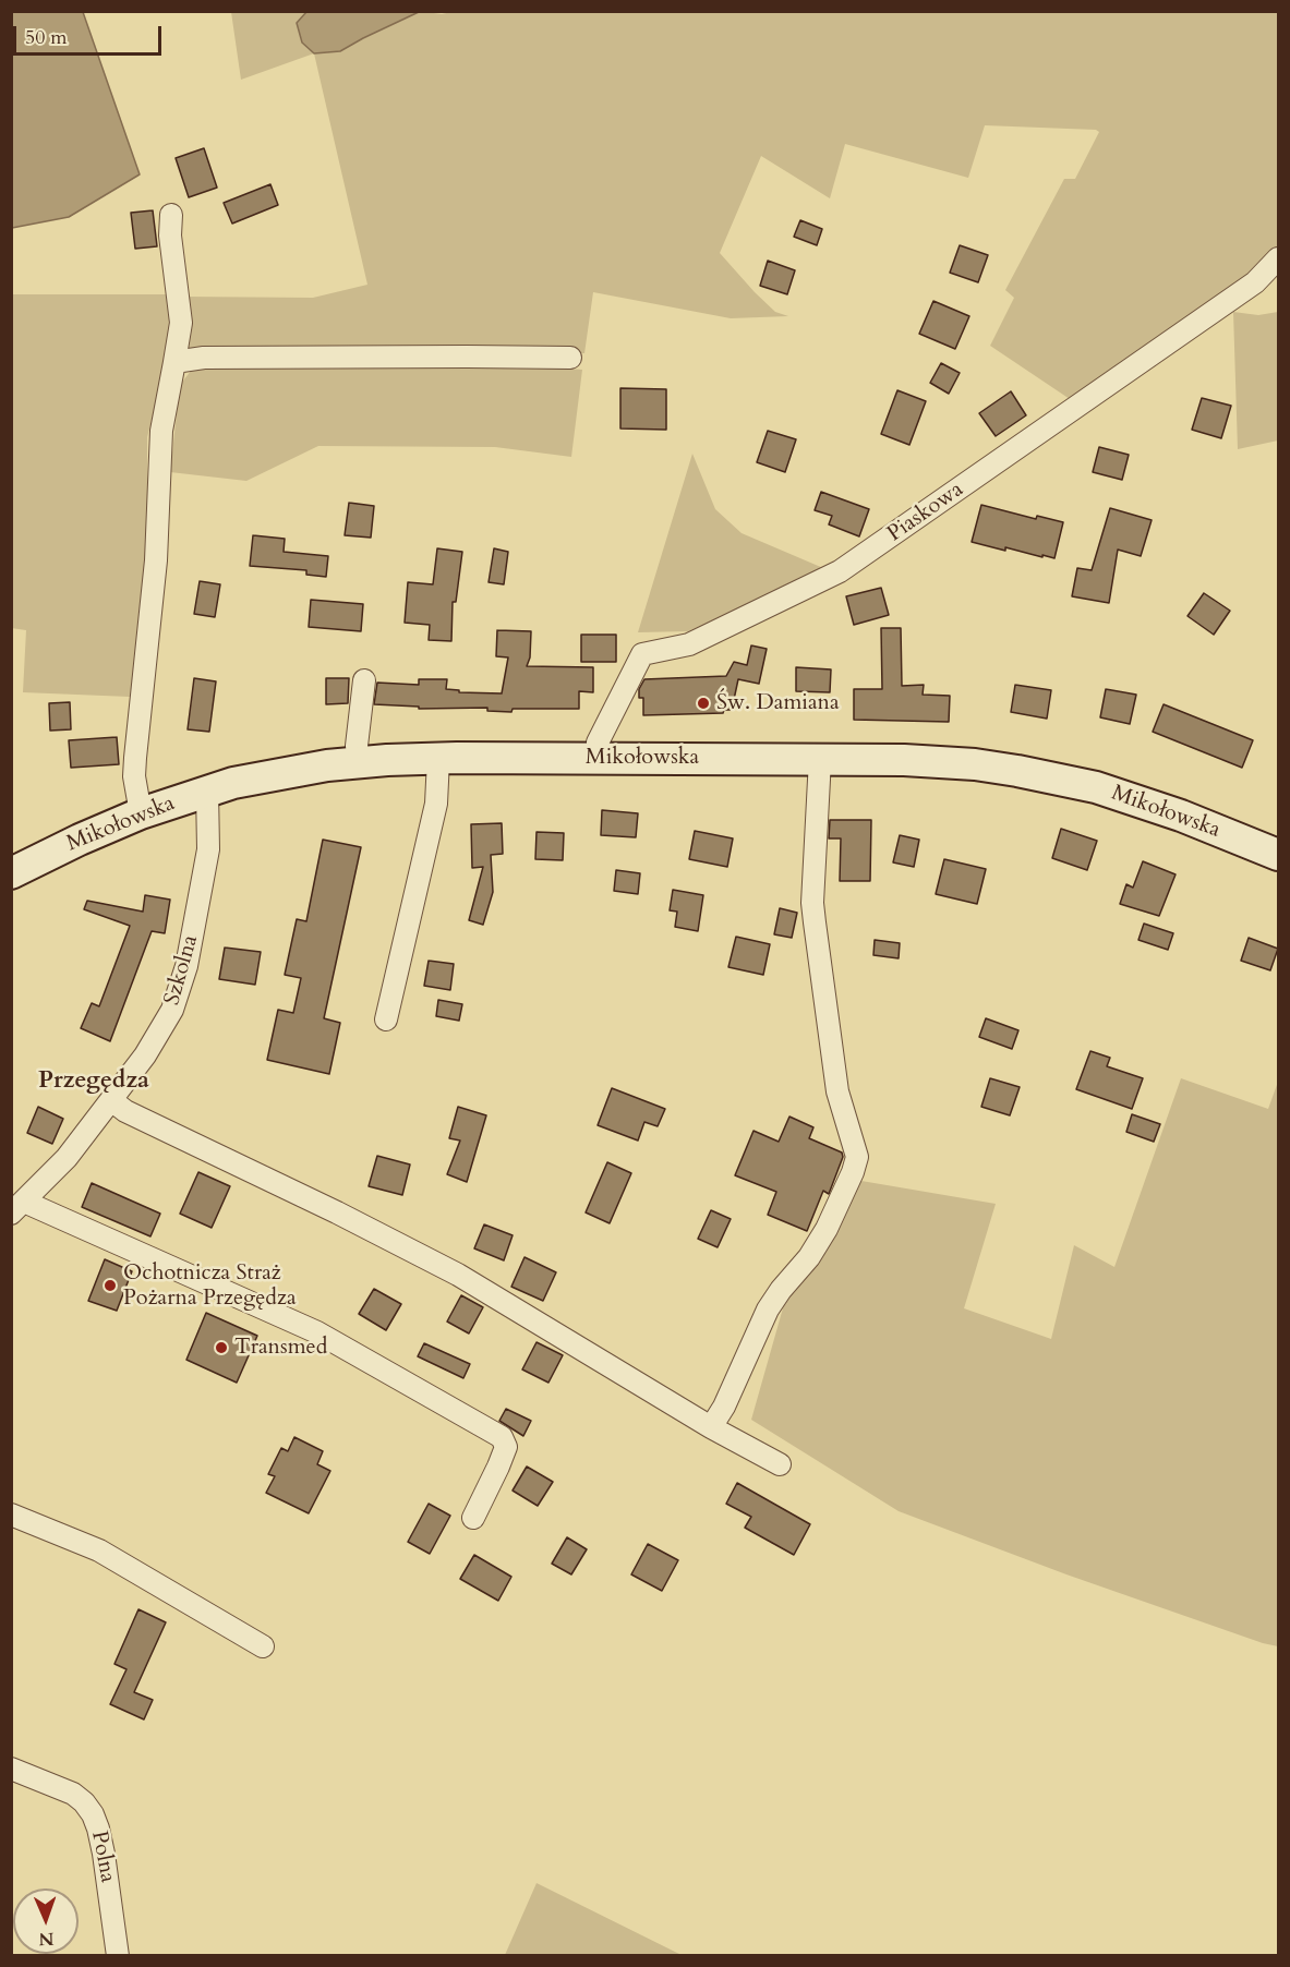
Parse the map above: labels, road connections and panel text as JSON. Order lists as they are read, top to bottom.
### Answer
{
  "streets": {
    "main road": ["Mikołowska"],
    "street": ["Piaskowa", "Szkolna", "Polna"]
  },
  "crossings": [
    ["Piaskowa", "Mikołowska"],
    ["Mikołowska", "Szkolna"]
  ],
  "districts": ["Przegędza"],
  "places": ["Św. Damiana", "Ochotnicza Straż Pożarna Przegędza", "Transmed"],
  "scale_bar": "50 m",
  "north": "bottom"
}
